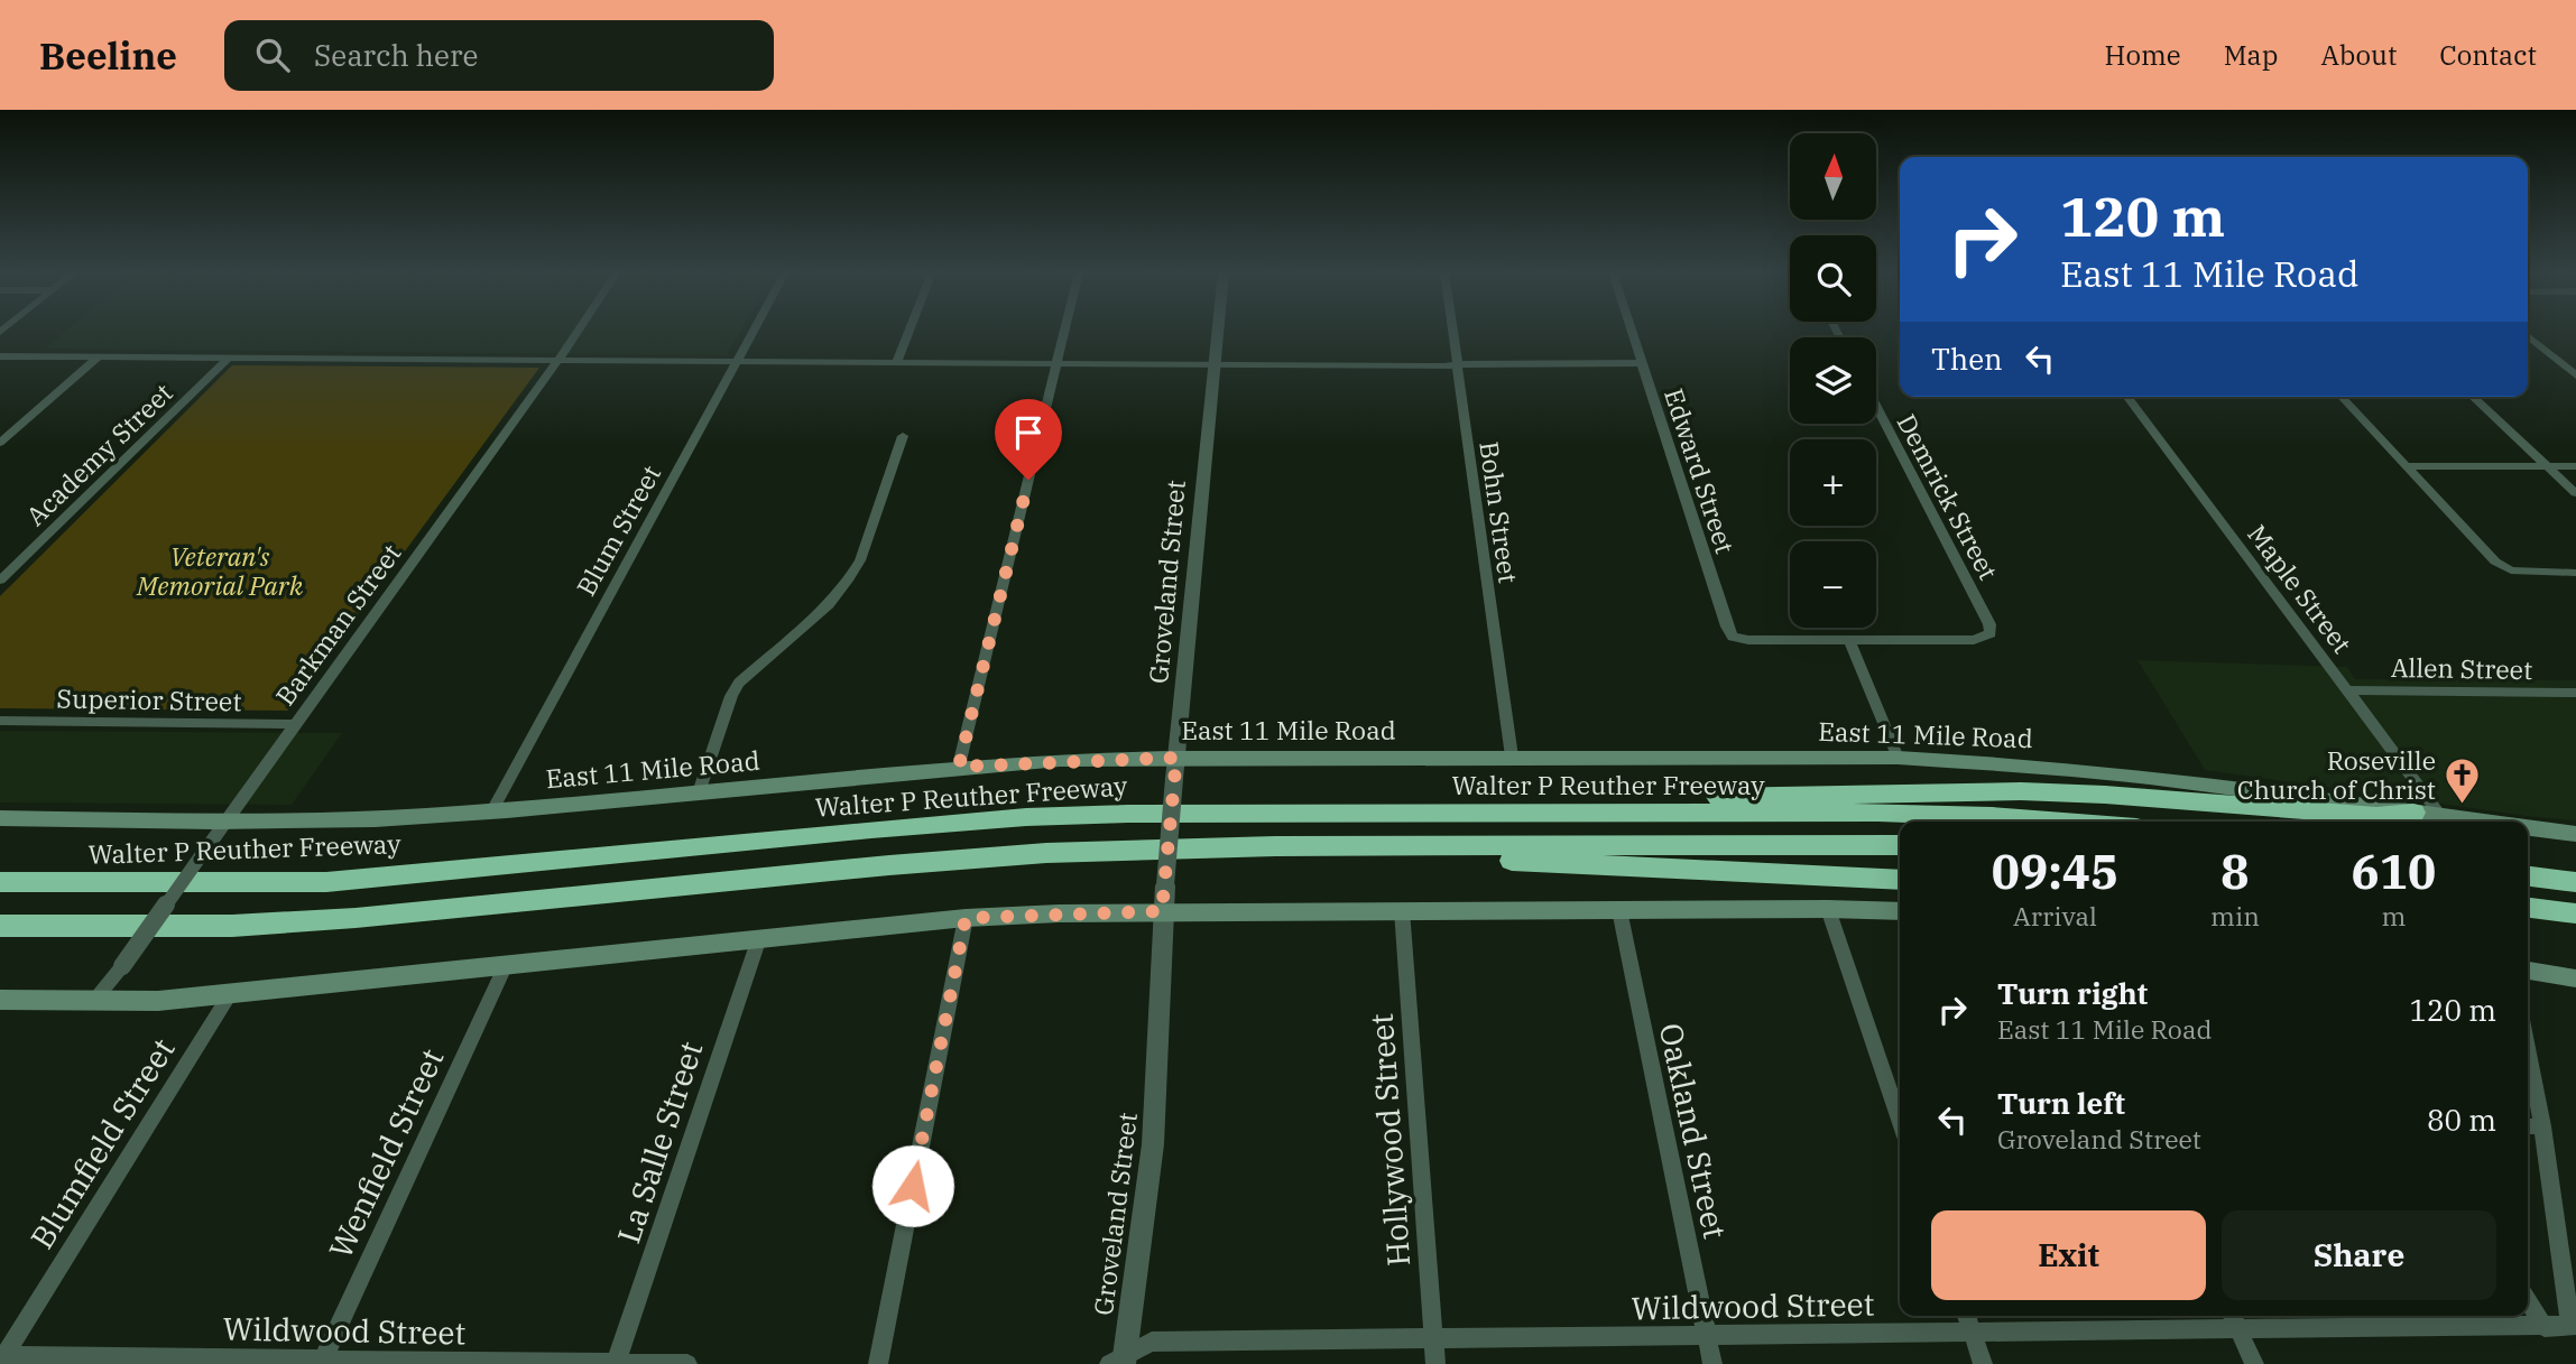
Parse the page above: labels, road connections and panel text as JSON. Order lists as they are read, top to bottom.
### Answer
{
  "streets": {
    "highway": ["Walter P Reuther Freeway"],
    "main road": ["East 11 Mile Road"],
    "street": [
      "Academy Street",
      "Edward Street",
      "Demrick Street",
      "Bohn Street",
      "Blum Street",
      "Groveland Street",
      "Maple Street",
      "Barkman Street",
      "Allen Street",
      "Superior Street",
      "Oakland Street",
      "Hollywood Street",
      "La Salle Street",
      "Blumfield Street",
      "Wenfield Street",
      "Wildwood Street"
    ]
  },
  "crossings": [
    ["Edward Street", "Demrick Street"],
    ["Bohn Street", "East 11 Mile Road"],
    ["Blum Street", "East 11 Mile Road"],
    ["Groveland Street", "East 11 Mile Road"],
    ["Groveland Street", "Wildwood Street"],
    ["Maple Street", "Allen Street"],
    ["Maple Street", "East 11 Mile Road"],
    ["Barkman Street", "Superior Street"],
    ["Barkman Street", "East 11 Mile Road"],
    ["Oakland Street", "Wildwood Street"],
    ["Hollywood Street", "Wildwood Street"],
    ["La Salle Street", "Wildwood Street"],
    ["Blumfield Street", "Wildwood Street"],
    ["Wenfield Street", "Wildwood Street"]
  ],
  "parks": ["Veteran's Memorial Park"],
  "places": {
    "church": ["Roseville Church of Christ"]
  },
  "north": "top",
  "page": {
    "header": "Beeline",
    "search": "Search here",
    "nav": [
      "Home",
      "Map",
      "About",
      "Contact"
    ],
    "map_buttons": ["+", "−"],
    "turn": ["120 m", "East 11 Mile Road"],
    "then": "Then",
    "eta": [
      "09:45",
      "Arrival",
      "8",
      "min",
      "610",
      "m"
    ],
    "list": [
      {
        "name": "Turn right",
        "note": "East 11 Mile Road",
        "value": "120 m"
      },
      {
        "name": "Turn left",
        "note": "Groveland Street",
        "value": "80 m"
      }
    ],
    "buttons": ["Exit", "Share"]
  }
}
